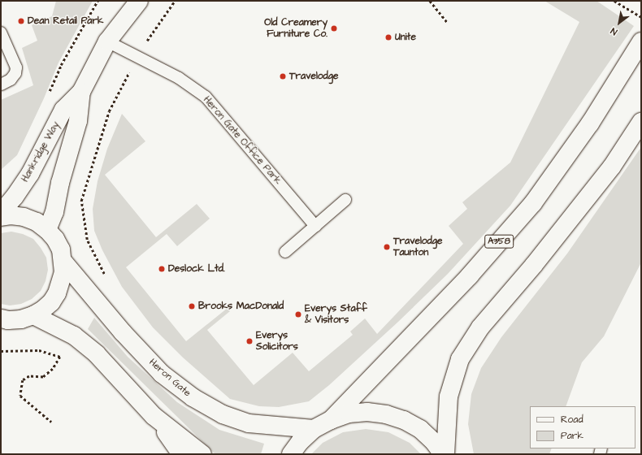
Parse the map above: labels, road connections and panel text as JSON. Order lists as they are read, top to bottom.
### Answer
{
  "streets": {
    "street": ["Hankridge Way", "A358", "Heron Gate"],
    "lane": ["Heron Gate Office Park"]
  },
  "crossings": [
    ["Heron Gate Office Park", "Hankridge Way"],
    ["Hankridge Way", "Heron Gate"],
    ["A358", "Heron Gate"]
  ],
  "places": [
    "Dean Retail Park",
    "Old Creamery Furniture Co.",
    "Unite",
    "Travelodge",
    "Travelodge Taunton",
    "Deslock Ltd.",
    "Brooks MacDonald",
    "Everys Staff & Visitors",
    "Everys Solicitors"
  ],
  "legend": ["Road", "Park"],
  "north": "bottom left"
}
